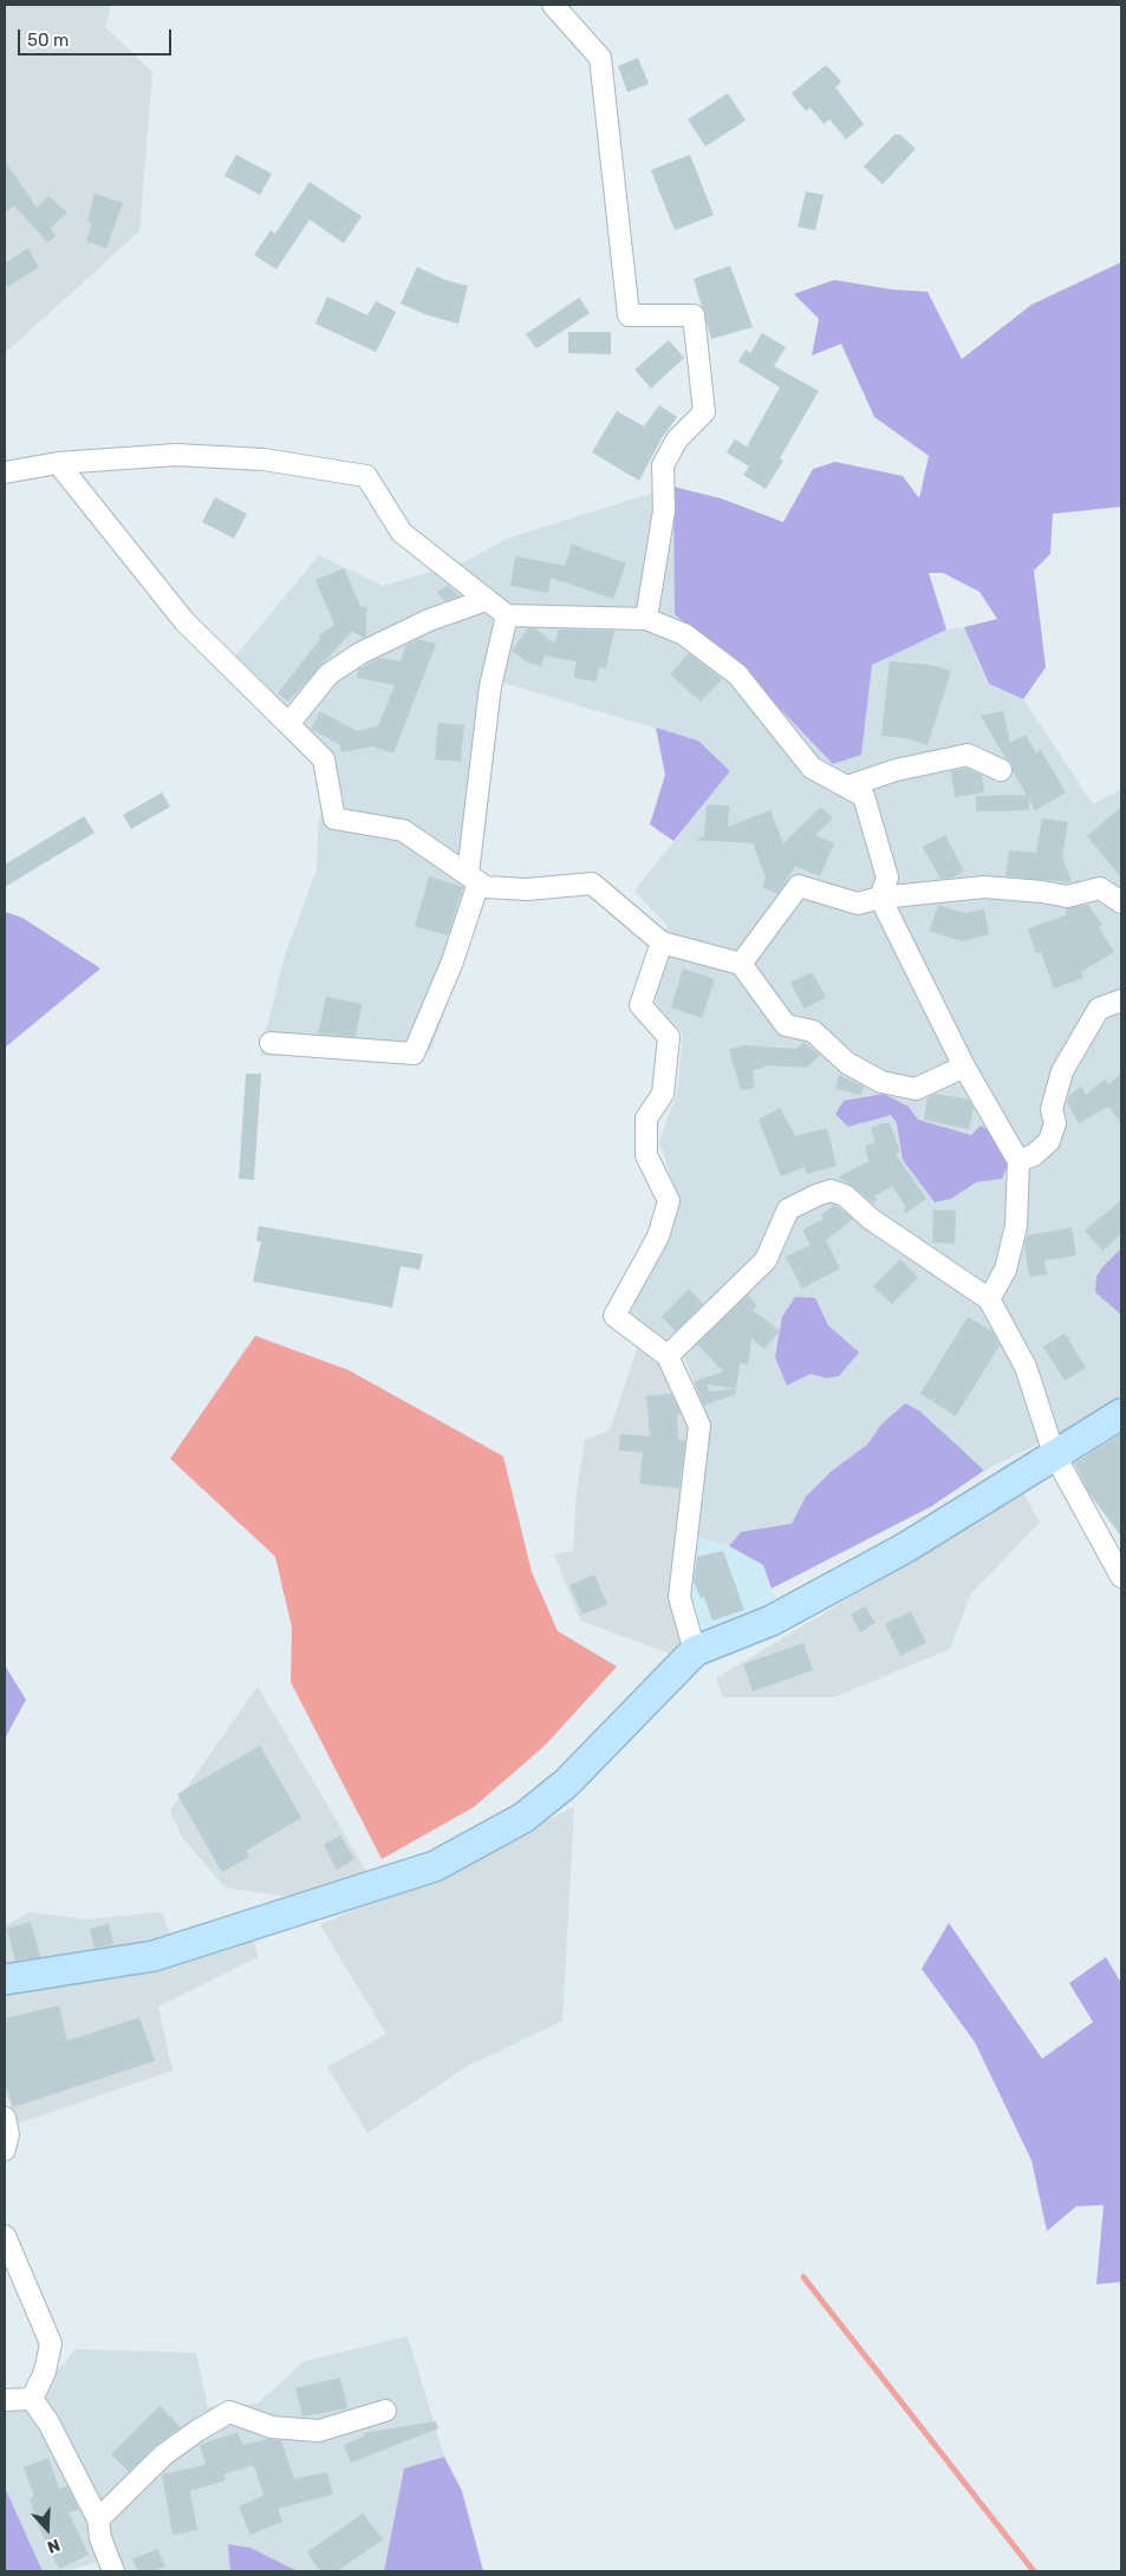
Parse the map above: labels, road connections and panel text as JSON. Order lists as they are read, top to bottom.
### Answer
{
  "scale_bar": "50 m",
  "north": "bottom"
}
